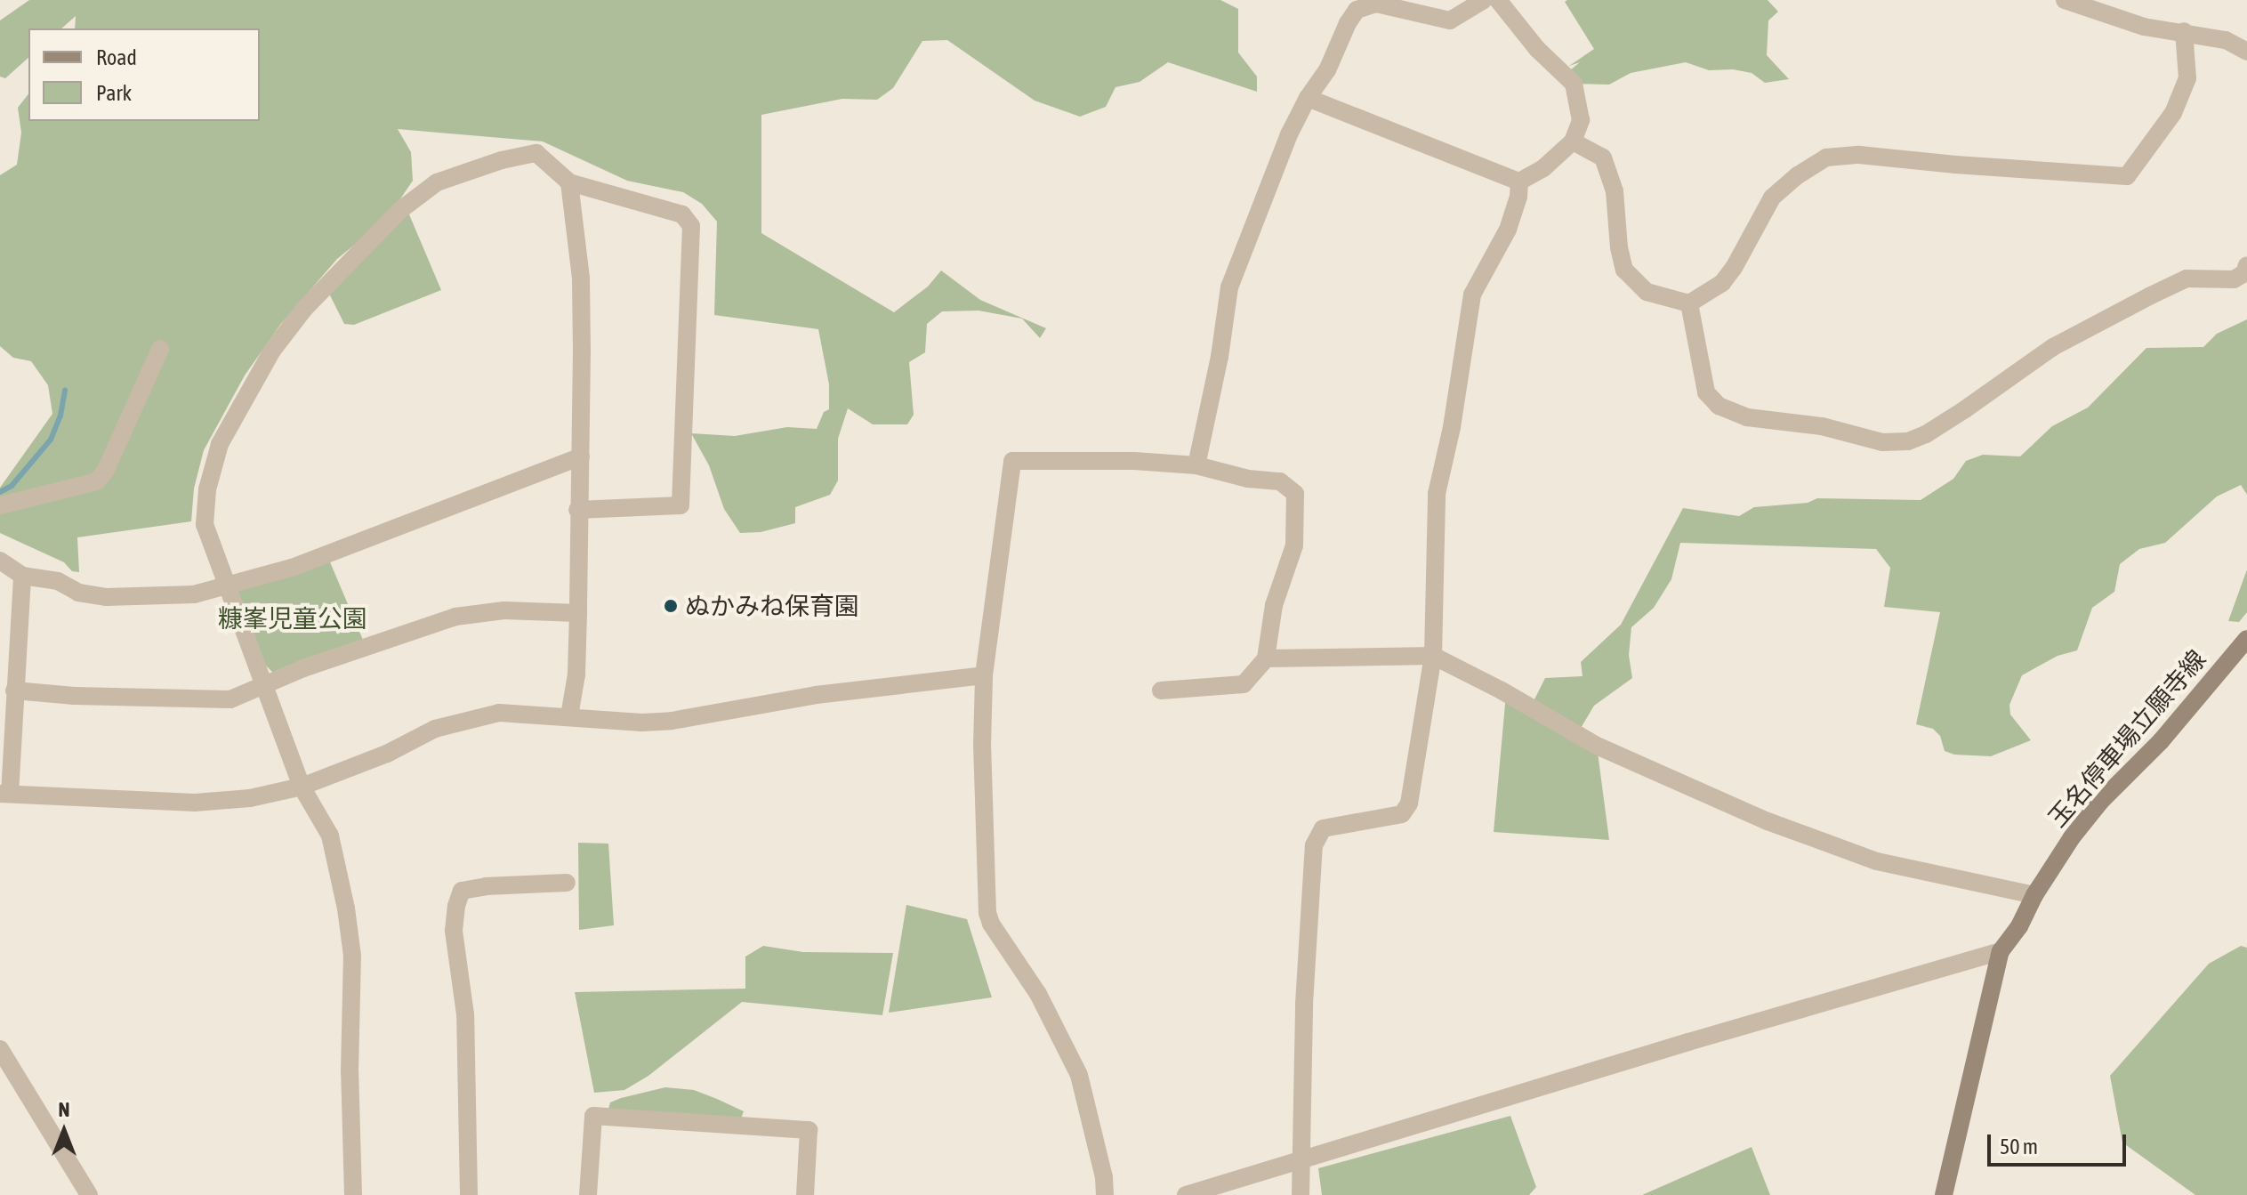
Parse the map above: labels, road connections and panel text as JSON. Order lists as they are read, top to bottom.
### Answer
{
  "streets": {
    "main road": ["玉名停車場立願寺線"]
  },
  "parks": ["糠峯児童公園"],
  "places": ["ぬかみね保育園"],
  "legend": ["Road", "Park"],
  "scale_bar": "50 m",
  "north": "top"
}
